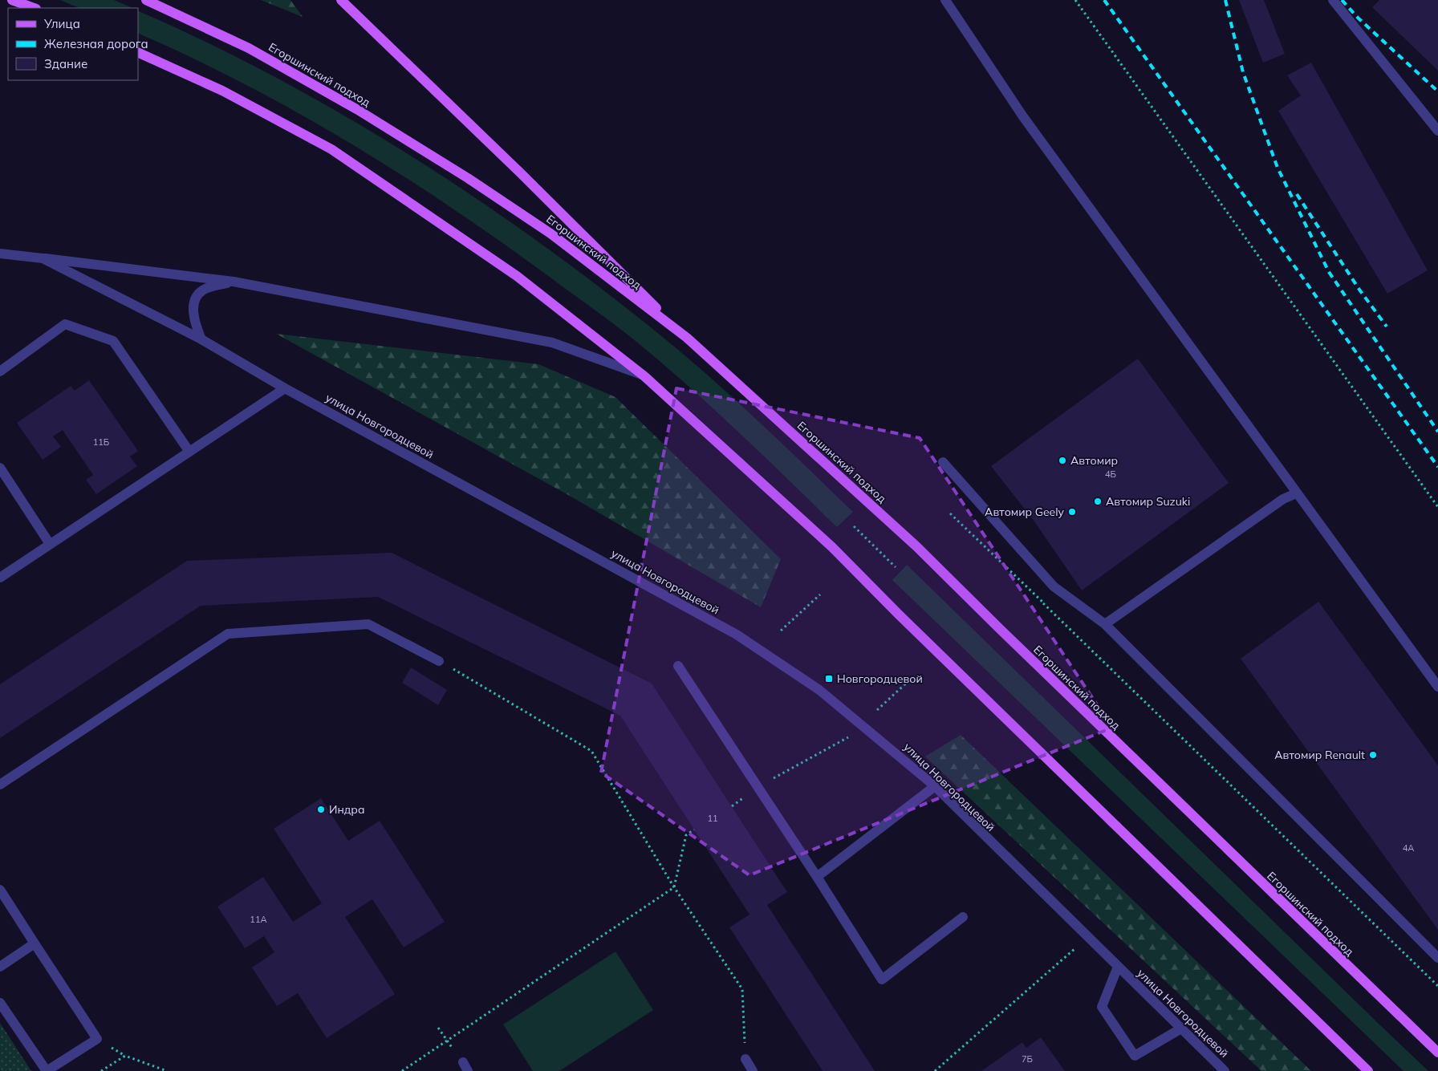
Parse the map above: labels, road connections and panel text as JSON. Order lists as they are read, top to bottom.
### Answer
{
  "streets": {
    "main road": ["Егоршинский подход"],
    "street": ["улица Новгородцевой"]
  },
  "places": {
    "other": [
      "Автомир",
      "Автомир Suzuki",
      "Автомир Geely",
      "Автомир Renault",
      "Индра"
    ],
    "transit": ["Новгородцевой"]
  },
  "house_numbers": [
    "11Б",
    "4Б",
    "11",
    "4А",
    "11А",
    "7Б"
  ],
  "legend": ["Улица", "Железная дорога", "Здание"]
}
